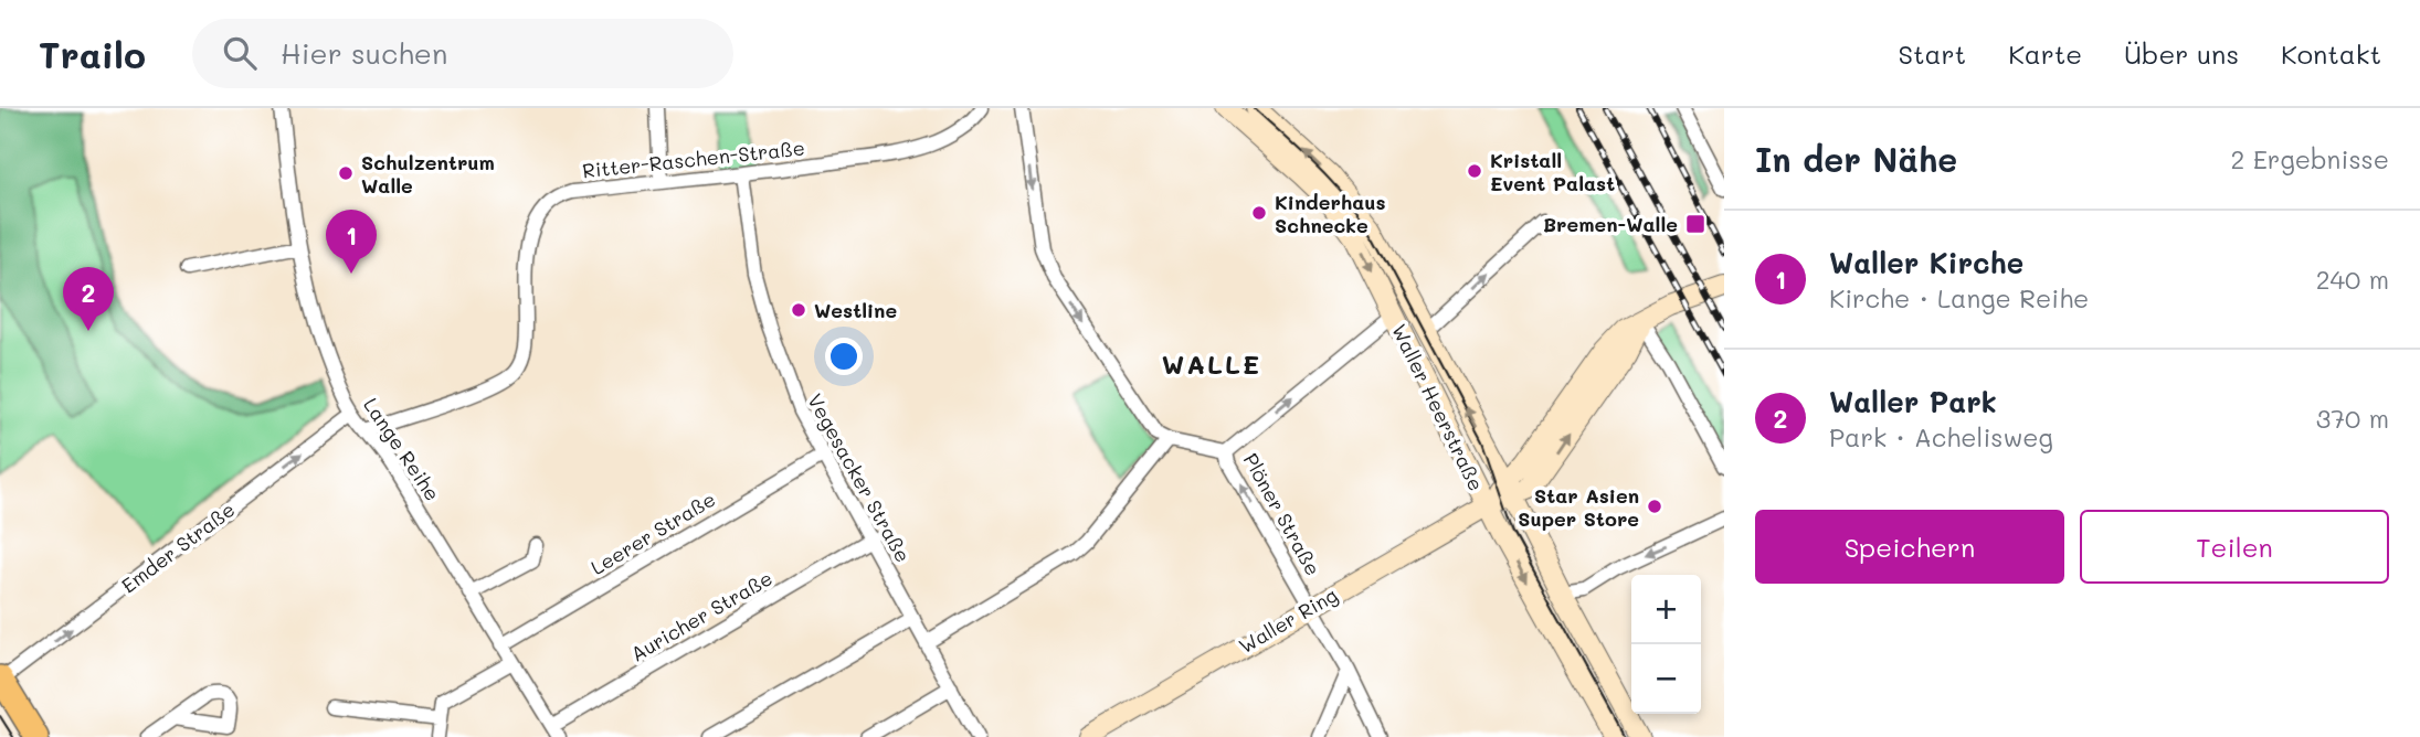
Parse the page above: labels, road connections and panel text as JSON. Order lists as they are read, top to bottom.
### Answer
{
  "streets": {
    "main road": ["Waller Heerstraße", "Waller Ring"],
    "street": [
      "Ritter-Raschen-Straße",
      "Lange Reihe",
      "Vegesacker Straße",
      "Plöner Straße",
      "Leerer Straße",
      "Emder Straße",
      "Auricher Straße"
    ]
  },
  "crossings": [
    ["Ritter-Raschen-Straße", "Lange Reihe"],
    ["Ritter-Raschen-Straße", "Vegesacker Straße"],
    ["Waller Heerstraße", "Waller Ring"],
    ["Lange Reihe", "Leerer Straße"],
    ["Lange Reihe", "Emder Straße"],
    ["Lange Reihe", "Auricher Straße"],
    ["Vegesacker Straße", "Leerer Straße"],
    ["Vegesacker Straße", "Auricher Straße"],
    ["Plöner Straße", "Waller Ring"]
  ],
  "one_way": ["Plöner Straße", "Emder Straße"],
  "districts": ["WALLE"],
  "places": {
    "other": [
      "Kristall Event Palast",
      "Schulzentrum Walle",
      "Kinderhaus Schnecke",
      "Westline",
      "Star Asien Super Store"
    ],
    "transit": ["Bremen-Walle"]
  },
  "page": {
    "header": "Trailo",
    "search": "Hier suchen",
    "nav": [
      "Start",
      "Karte",
      "Über uns",
      "Kontakt"
    ],
    "heading": ["In der Nähe", "2 Ergebnisse"],
    "list": [
      {
        "mark": "1",
        "name": "Waller Kirche",
        "note": "Kirche · Lange Reihe",
        "value": "240 m"
      },
      {
        "mark": "2",
        "name": "Waller Park",
        "note": "Park · Achelisweg",
        "value": "370 m"
      }
    ],
    "pins": ["1", "2"],
    "buttons": ["Speichern", "Teilen"],
    "map_buttons": ["+", "−"]
  }
}
